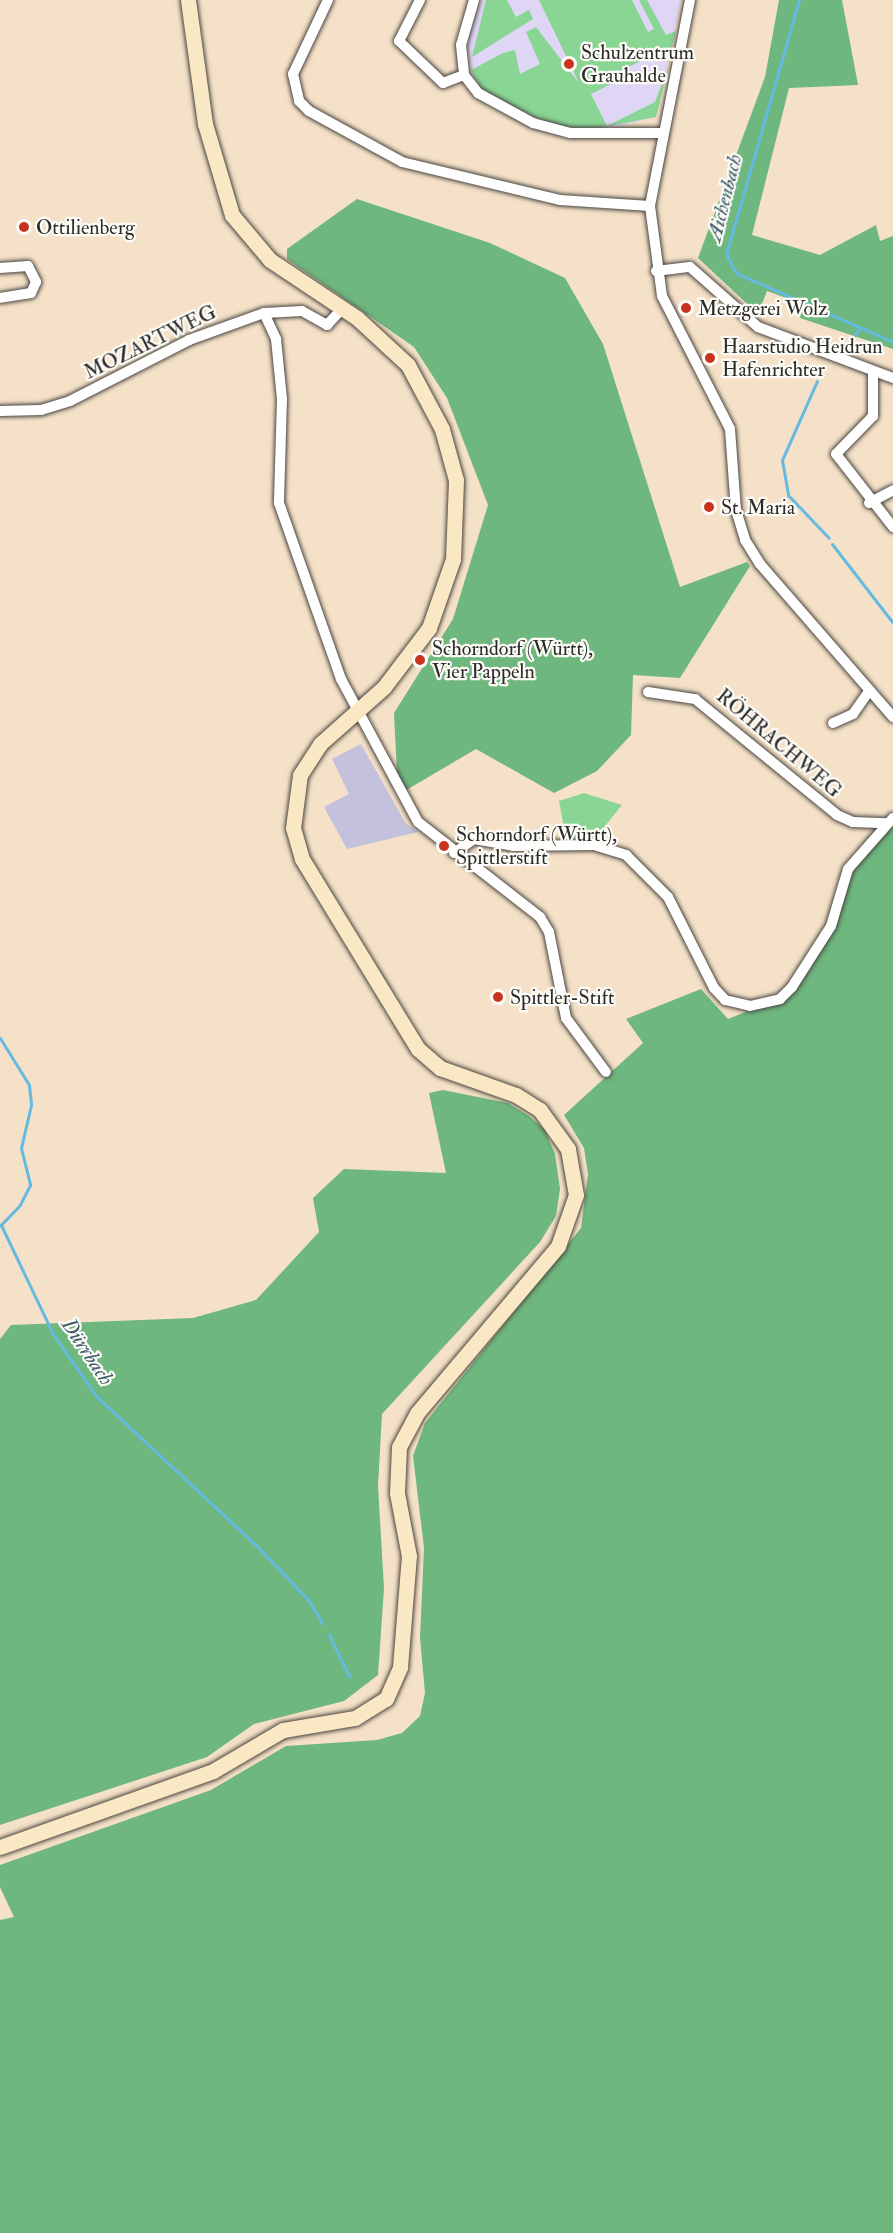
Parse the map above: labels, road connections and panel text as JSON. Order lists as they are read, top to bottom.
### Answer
{
  "streets": {
    "street": ["MOZARTWEG", "RÖHRACHWEG"]
  },
  "water": ["Aichenbach", "Dürrbach"],
  "places": [
    "Schulzentrum Grauhalde",
    "Ottilienberg",
    "Metzgerei Wolz",
    "Haarstudio Heidrun Hafenrichter",
    "St. Maria",
    "Schorndorf (Württ), Vier Pappeln",
    "Schorndorf (Württ), Spittlerstift",
    "Spittler-Stift"
  ]
}
